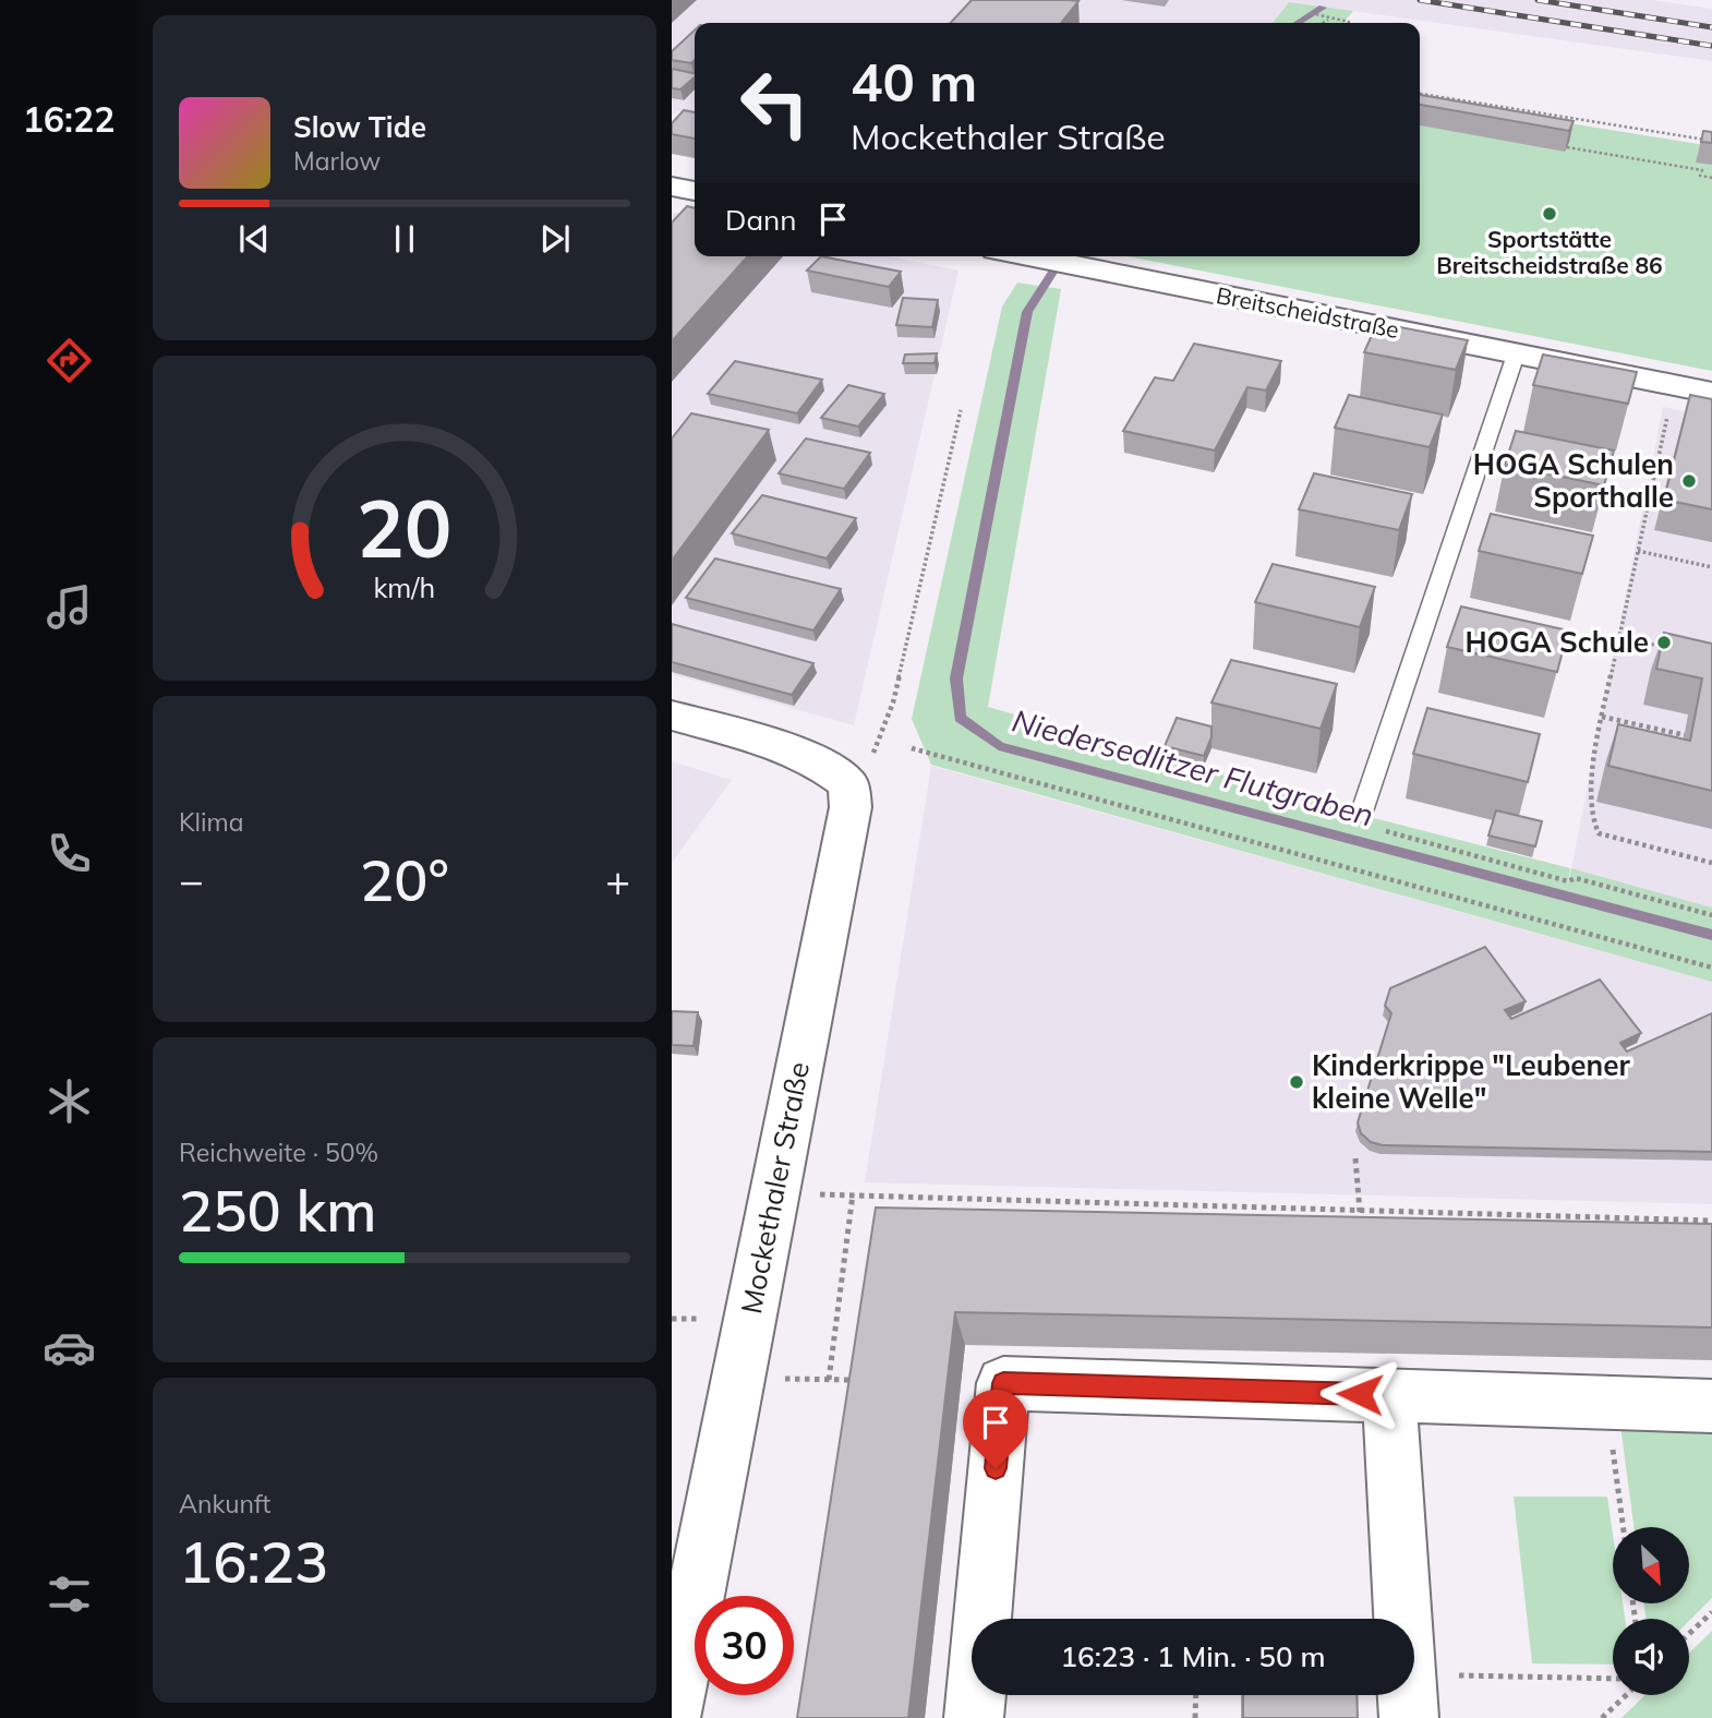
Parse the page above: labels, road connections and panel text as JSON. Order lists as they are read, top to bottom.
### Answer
{
  "streets": {
    "street": ["Breitscheidstraße", "Mockethaler Straße"]
  },
  "water": ["Niedersedlitzer Flutgraben"],
  "places": [
    "Sportstätte Breitscheidstraße 86",
    "HOGA Schulen Sporthalle",
    "HOGA Schule",
    "Kinderkrippe \"Leubener kleine Welle\""
  ],
  "north": "bottom right",
  "page": {
    "tabs": "16:22",
    "turn": ["40 m", "Mockethaler Straße"],
    "song": ["Slow Tide", "Marlow"],
    "then": "Dann",
    "tile": [
      "Klima",
      ["Reichweite · 50%", "250 km"],
      ["Ankunft", "16:23"]
    ],
    "heat": ["−", "20°", "+"],
    "limit": "30",
    "trip": "16:23 · 1 Min. · 50 m",
    "gauge": ["20", "km/h"]
  }
}
